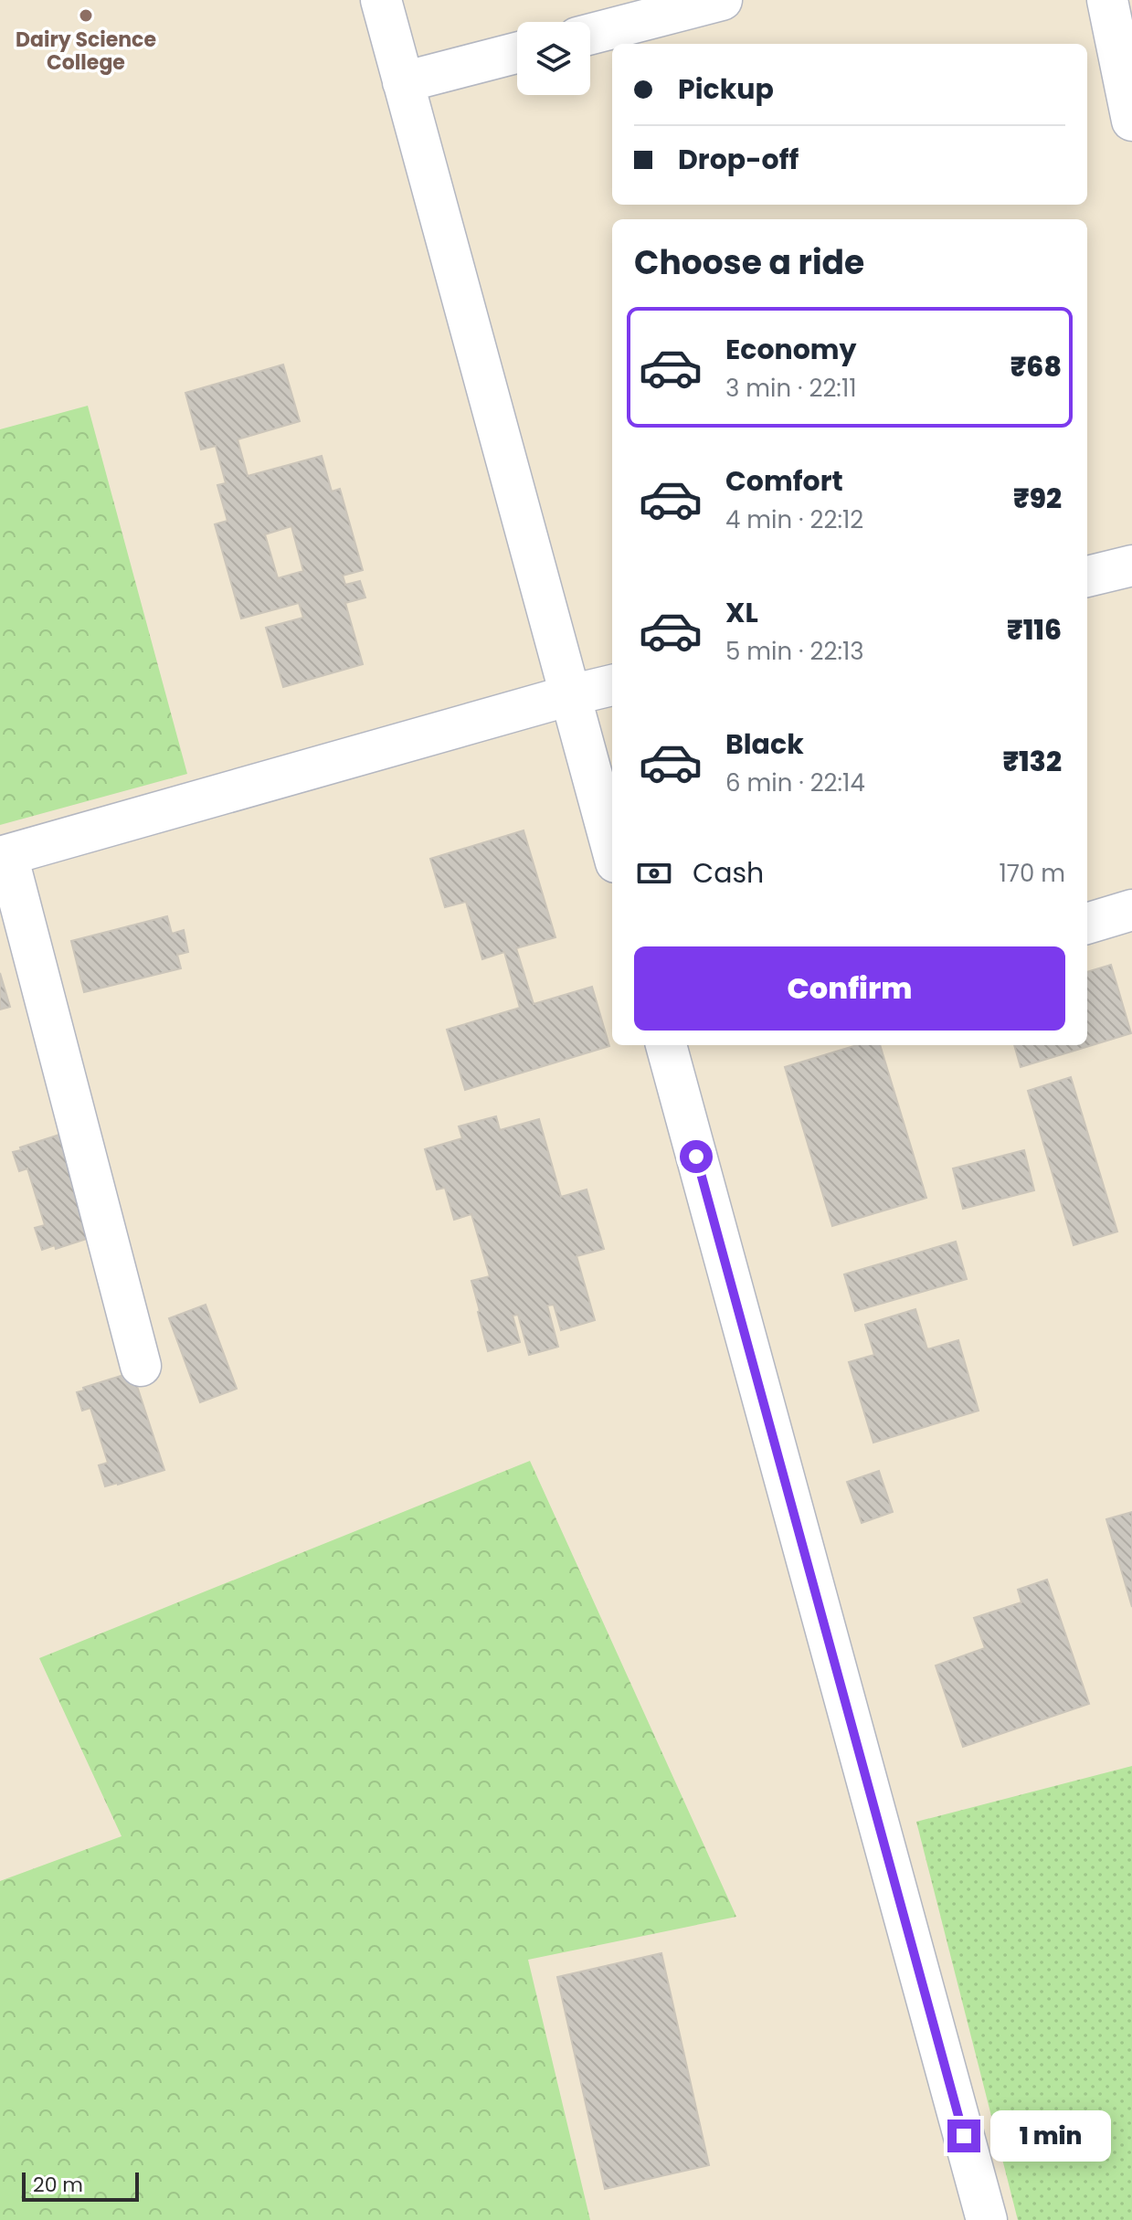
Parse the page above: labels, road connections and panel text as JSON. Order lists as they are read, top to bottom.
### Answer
{
  "places": ["Dairy Science College"],
  "scale_bar": "20 m",
  "page": {
    "banner": ["Pickup", "Drop-off"],
    "heading": "Choose a ride",
    "list": [
      {
        "name": "Economy",
        "note": "3 min · 22:11",
        "value": "₹68"
      },
      {
        "name": "Comfort",
        "note": "4 min · 22:12",
        "value": "₹92"
      },
      {
        "name": "XL",
        "note": "5 min · 22:13",
        "value": "₹116"
      },
      {
        "name": "Black",
        "note": "6 min · 22:14",
        "value": "₹132"
      }
    ],
    "pay": ["Cash", "170 m"],
    "buttons": "Confirm",
    "bubble": "1 min",
    "scale": "20 m"
  }
}
